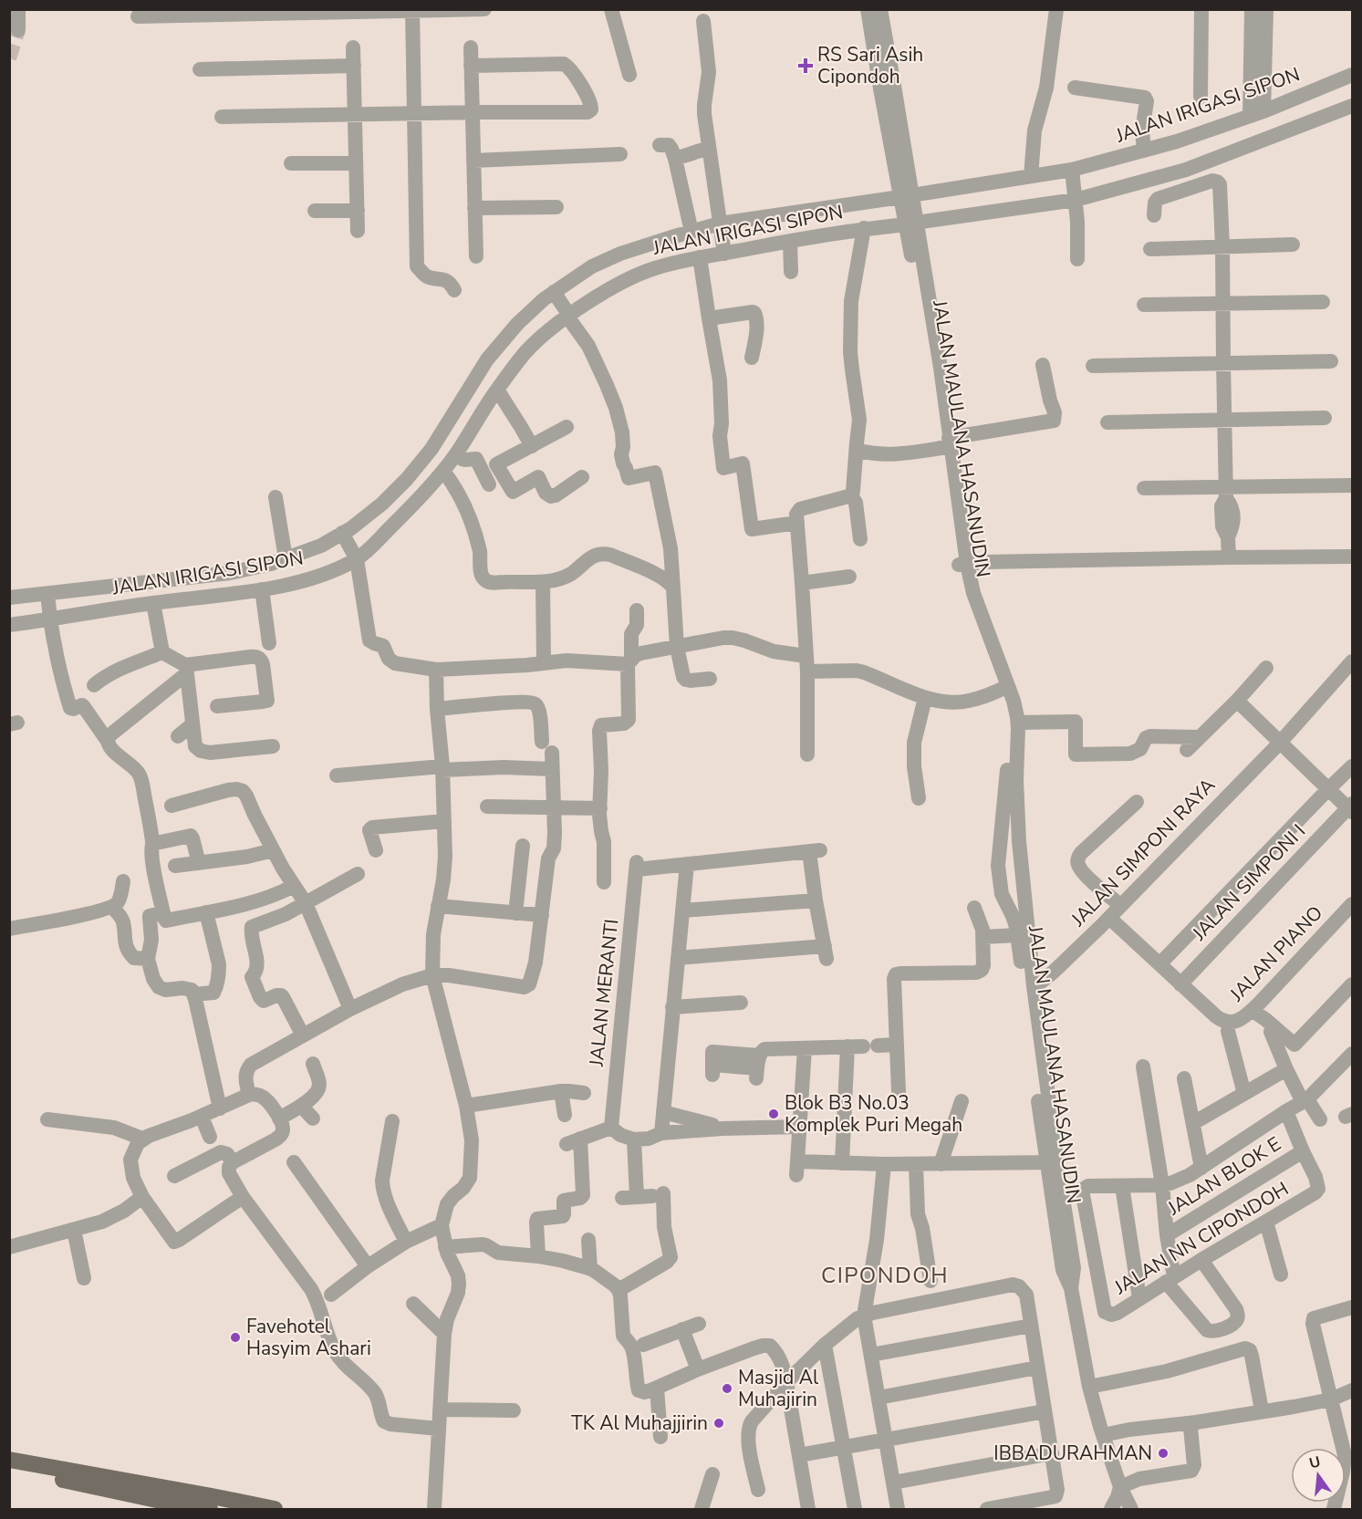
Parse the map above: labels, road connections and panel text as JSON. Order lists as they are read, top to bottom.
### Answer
{
  "streets": {
    "street": [
      "JALAN IRIGASI SIPON",
      "JALAN MAULANA HASANUDIN",
      "JALAN SIMPONI RAYA",
      "JALAN SIMPONI I",
      "JALAN PIANO",
      "JALAN MERANTI",
      "JALAN BLOK E",
      "JALAN NN CIPONDOH"
    ]
  },
  "crossings": [
    ["JALAN IRIGASI SIPON", "JALAN MAULANA HASANUDIN"],
    ["JALAN MAULANA HASANUDIN", "JALAN SIMPONI RAYA"],
    ["JALAN BLOK E", "JALAN NN CIPONDOH"]
  ],
  "districts": ["CIPONDOH"],
  "places": {
    "health": ["RS Sari Asih Cipondoh"],
    "other": [
      "Blok B3 No.03 Komplek Puri Megah",
      "Favehotel Hasyim Ashari",
      "Masjid Al Muhajirin",
      "TK Al Muhajjirin",
      "IBBADURAHMAN"
    ]
  },
  "north": "top"
}
